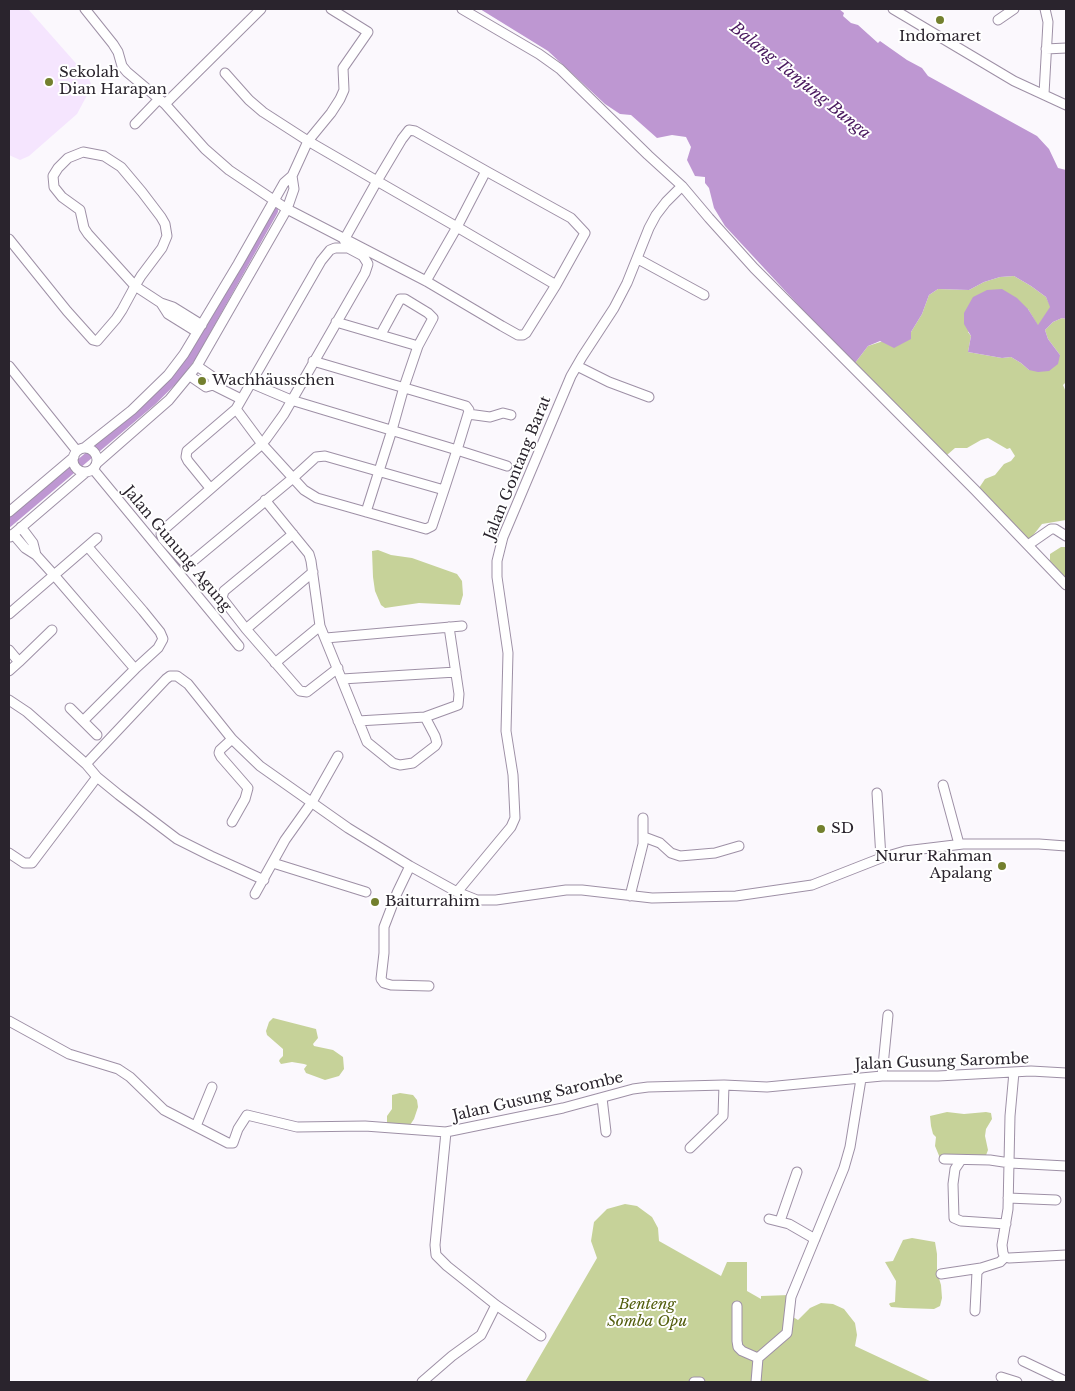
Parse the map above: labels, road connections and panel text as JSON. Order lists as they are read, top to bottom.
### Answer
{
  "streets": {
    "street": ["Jalan Gontang Barat", "Jalan Gunung Agung", "Jalan Gusung Sarombe"]
  },
  "water": ["Balang Tanjung Bunga"],
  "parks": ["Benteng Somba Opu"],
  "places": [
    "Indomaret",
    "Sekolah Dian Harapan",
    "Wachhäusschen",
    "SD",
    "Nurur Rahman Apalang",
    "Baiturrahim"
  ]
}
